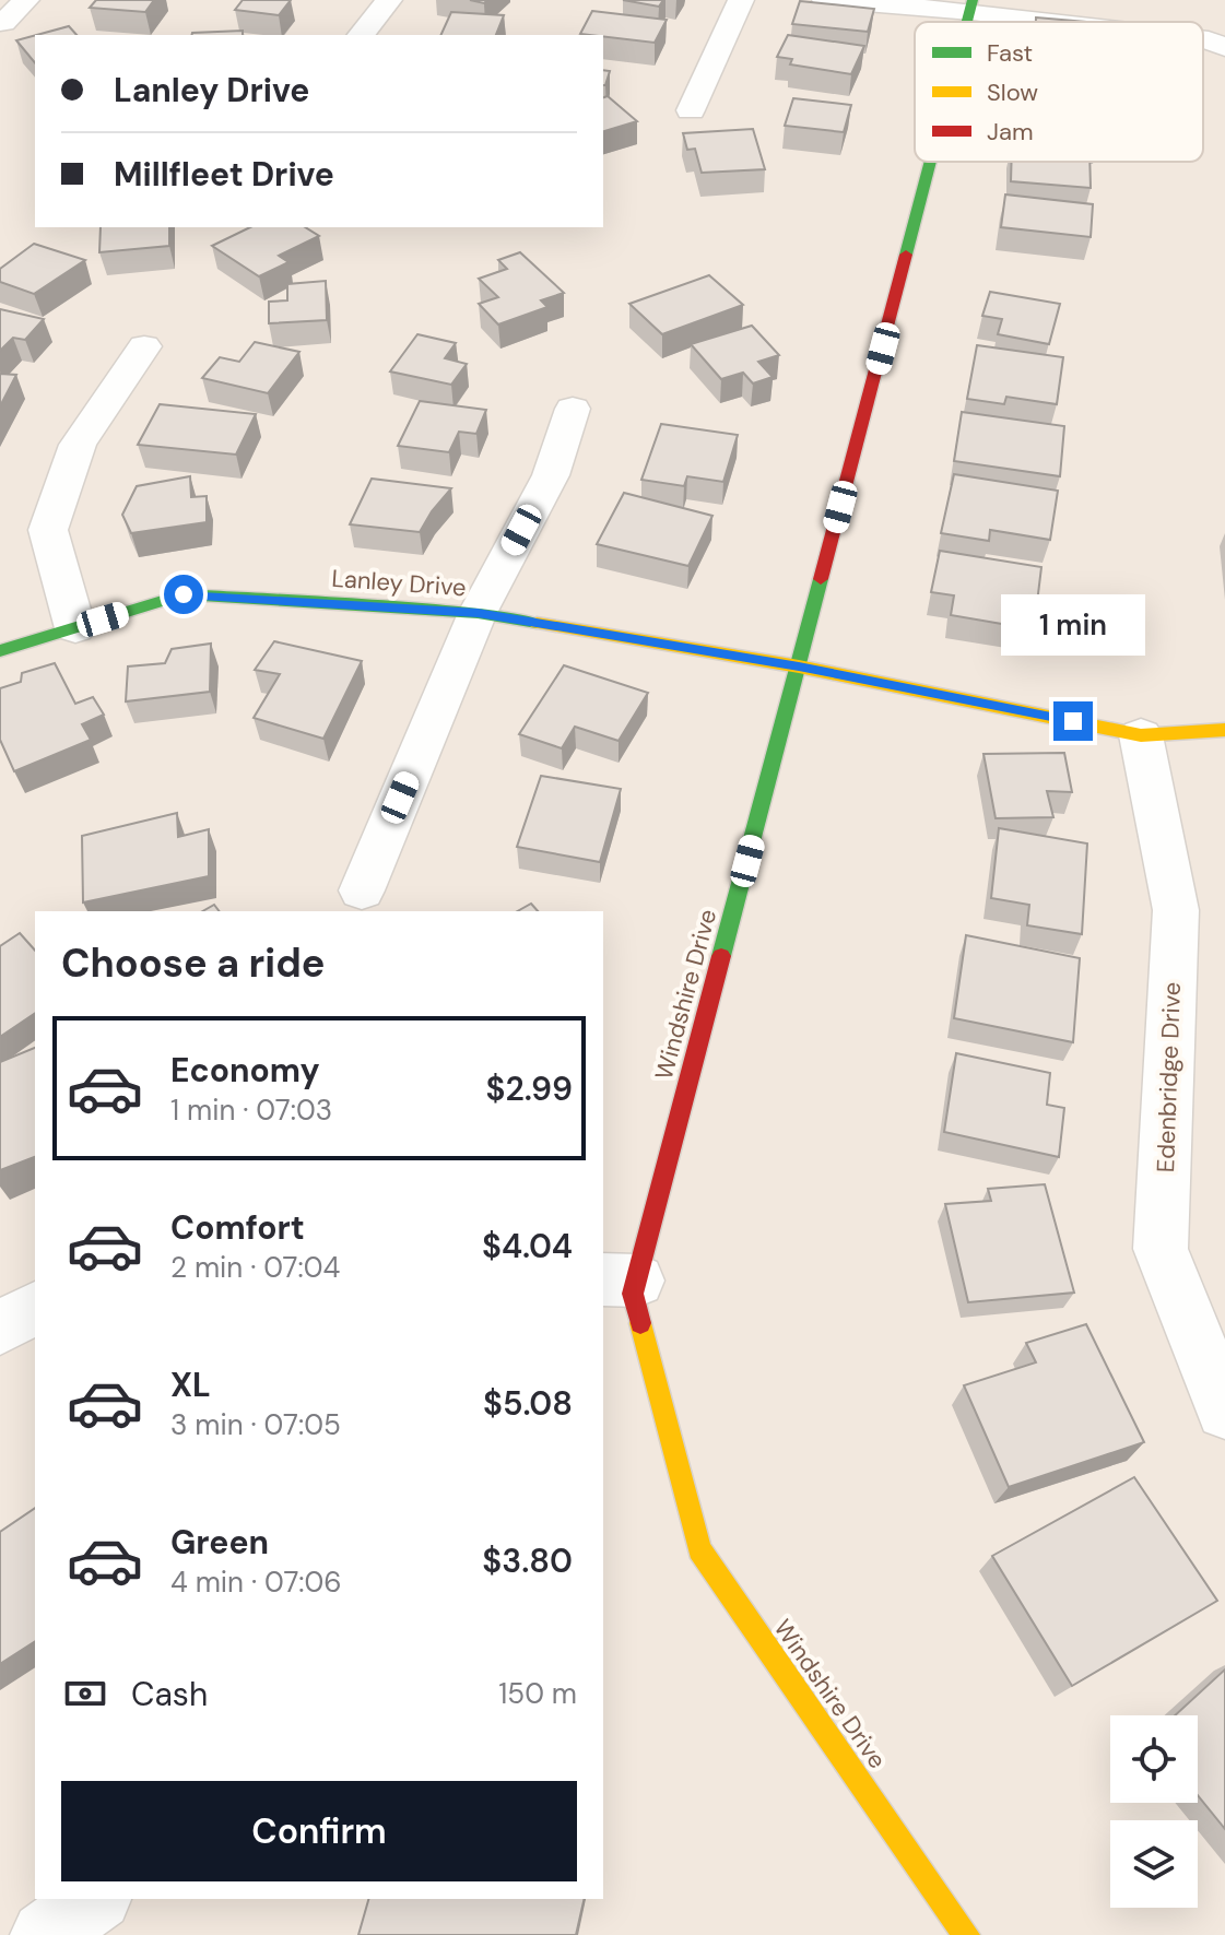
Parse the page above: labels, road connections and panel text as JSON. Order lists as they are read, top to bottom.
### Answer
{
  "streets": {
    "street": ["Lanley Drive", "Windshire Drive", "Edenbridge Drive"]
  },
  "crossings": [
    ["Lanley Drive", "Windshire Drive"],
    ["Lanley Drive", "Edenbridge Drive"]
  ],
  "legend": ["Fast", "Slow", "Jam"],
  "page": {
    "banner": ["Lanley Drive", "Millfleet Drive"],
    "bubble": "1 min",
    "heading": "Choose a ride",
    "list": [
      {
        "name": "Economy",
        "note": "1 min · 07:03",
        "value": "$2.99"
      },
      {
        "name": "Comfort",
        "note": "2 min · 07:04",
        "value": "$4.04"
      },
      {
        "name": "XL",
        "note": "3 min · 07:05",
        "value": "$5.08"
      },
      {
        "name": "Green",
        "note": "4 min · 07:06",
        "value": "$3.80"
      }
    ],
    "pay": ["Cash", "150 m"],
    "buttons": "Confirm"
  }
}
